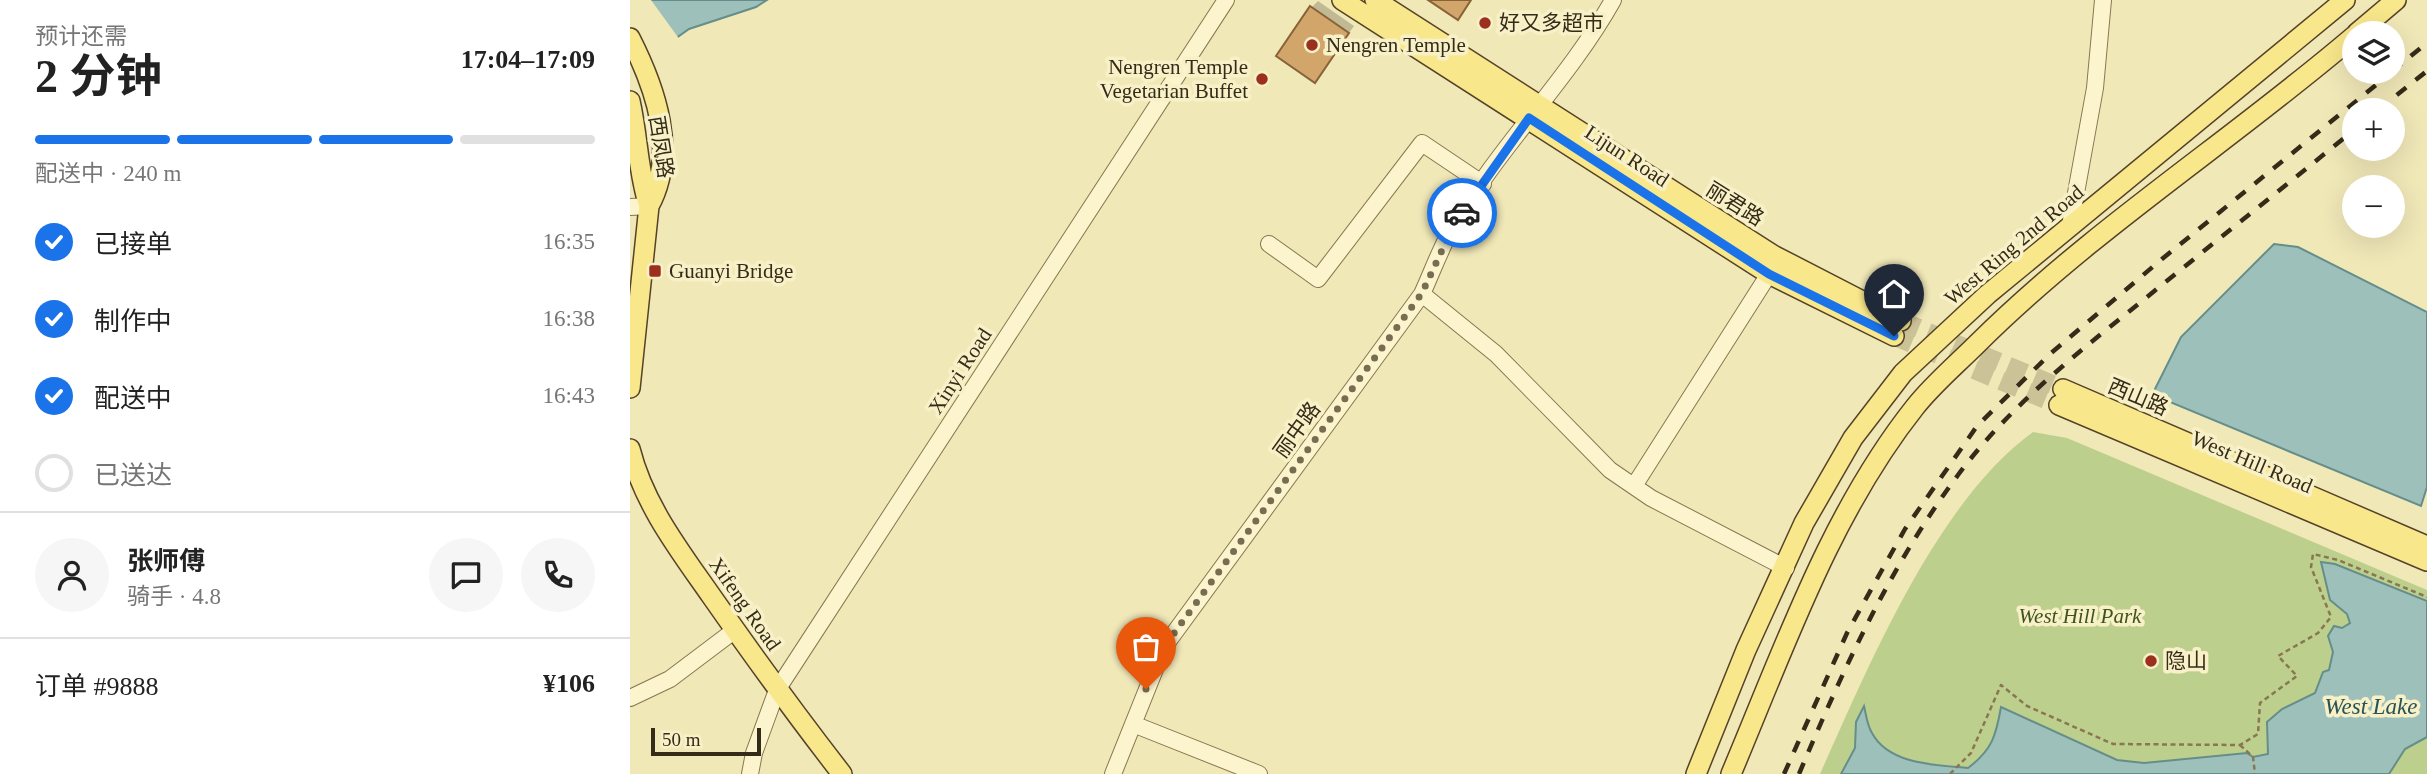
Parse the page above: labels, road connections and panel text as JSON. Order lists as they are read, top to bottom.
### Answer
{
  "streets": {
    "main road": [
      "西凤路",
      "Lijun Road",
      "丽君路",
      "West Ring 2nd Road",
      "西山路",
      "West Hill Road",
      "Xifeng Road"
    ],
    "street": ["Xinyi Road", "丽中路"]
  },
  "crossings": [
    ["Lijun Road", "丽君路"],
    ["Lijun Road", "丽中路"],
    ["丽君路", "丽中路"],
    ["Xinyi Road", "Xifeng Road"],
    ["西山路", "West Hill Road"]
  ],
  "water": ["West Lake"],
  "parks": ["West Hill Park"],
  "places": {
    "other": [
      "好又多超市",
      "Nengren Temple",
      "Nengren Temple Vegetarian Buffet",
      "隐山"
    ],
    "transit": ["Guanyi Bridge"]
  },
  "scale_bar": "50 m",
  "page": {
    "heading": ["2 分钟", "预计还需", "17:04–17:09"],
    "panel": [
      "张师傅",
      "骑手 · 4.8",
      "订单 #9888",
      "¥106"
    ],
    "map_buttons": ["+", "−"],
    "bar": "配送中 · 240 m",
    "list": [
      ["已接单", "16:35"],
      ["制作中", "16:38"],
      ["配送中", "16:43"],
      "已送达"
    ],
    "scale": "50 m"
  }
}
